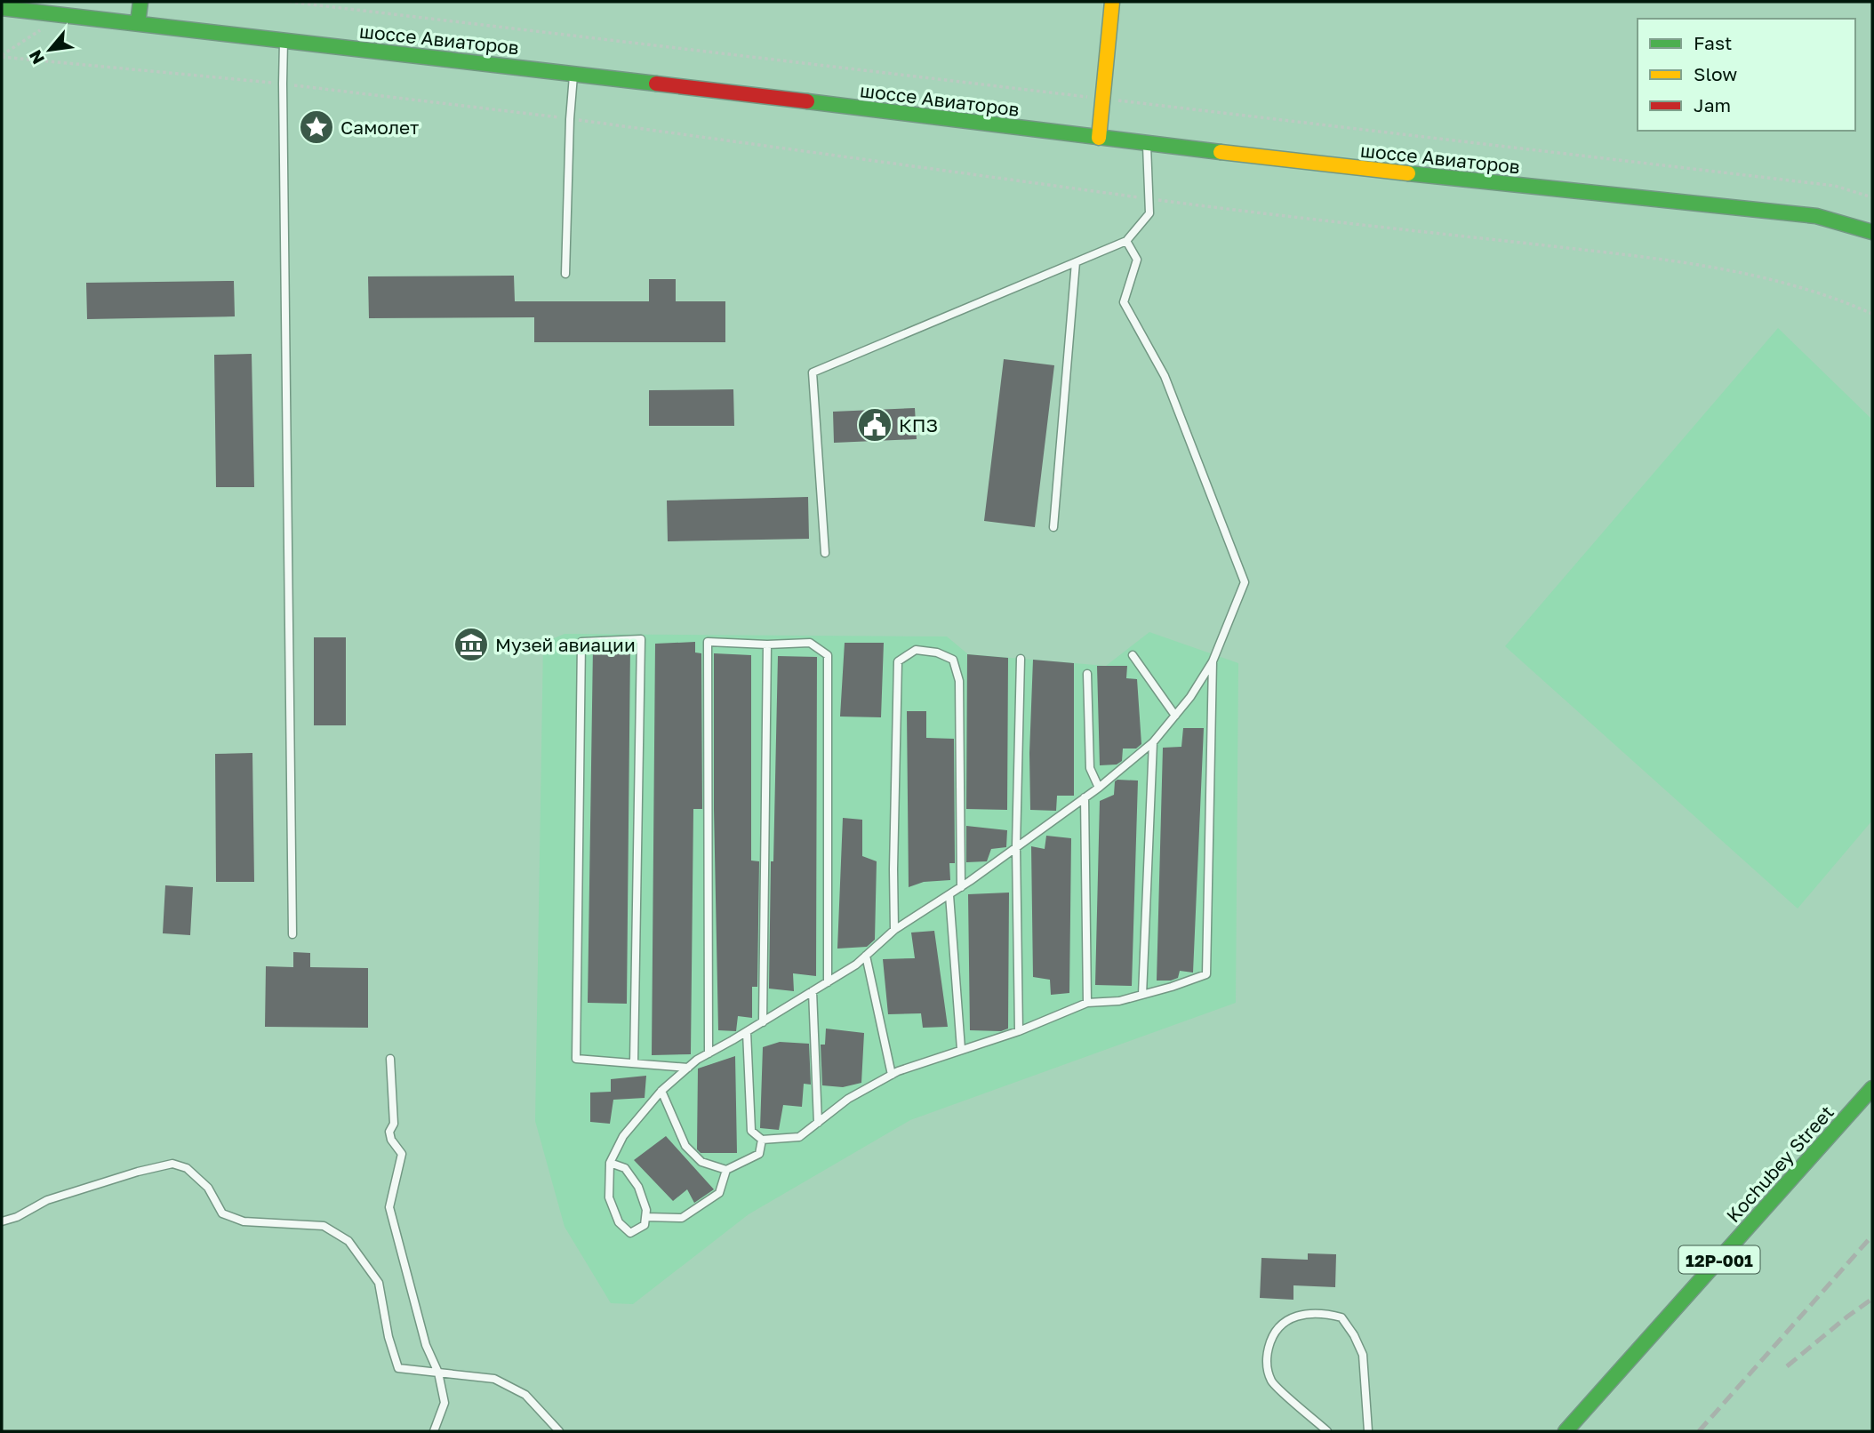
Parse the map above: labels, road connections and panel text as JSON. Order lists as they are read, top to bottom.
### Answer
{
  "streets": {
    "street": ["шоссе Авиаторов", "Kochubey Street", "12Р-001"]
  },
  "places": {
    "place": ["Самолет"],
    "public building": ["КПЗ"],
    "museum": ["Музей авиации"]
  },
  "legend": ["Fast", "Slow", "Jam"],
  "north": "bottom left"
}
